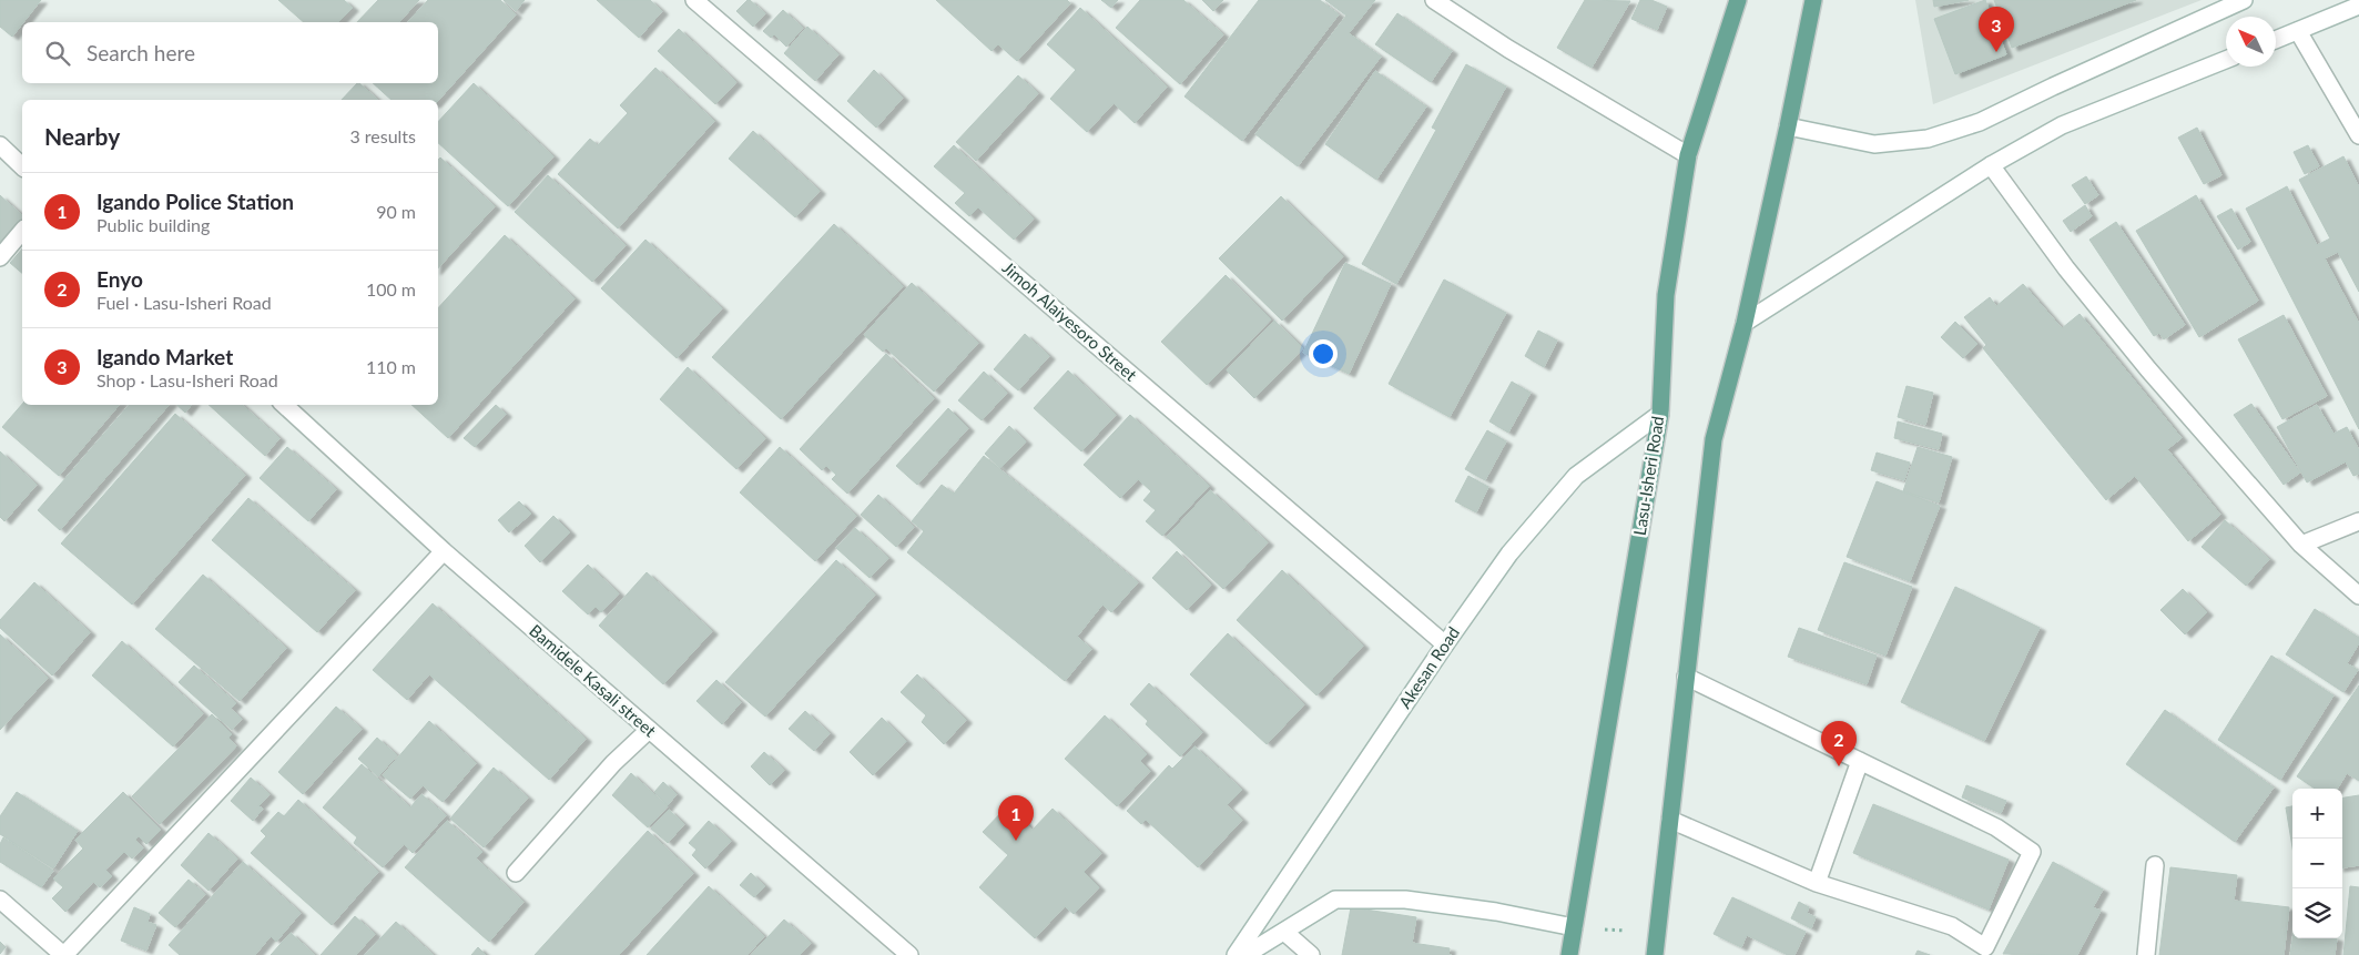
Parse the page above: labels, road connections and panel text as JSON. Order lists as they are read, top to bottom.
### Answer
{
  "streets": {
    "main road": ["Lasu-Isheri Road"],
    "street": ["Jimoh Alaiyesoro Street", "Akesan Road", "Bamidele Kasali street"]
  },
  "crossings": [
    ["Jimoh Alaiyesoro Street", "Akesan Road"],
    ["Lasu-Isheri Road", "Akesan Road"]
  ],
  "north": "top left",
  "page": {
    "pins": ["3", "2", "1"],
    "search": "Search here",
    "heading": ["Nearby", "3 results"],
    "list": [
      {
        "mark": "1",
        "name": "Igando Police Station",
        "note": "Public building",
        "value": "90 m"
      },
      {
        "mark": "2",
        "name": "Enyo",
        "note": "Fuel · Lasu-Isheri Road",
        "value": "100 m"
      },
      {
        "mark": "3",
        "name": "Igando Market",
        "note": "Shop · Lasu-Isheri Road",
        "value": "110 m"
      }
    ],
    "map_buttons": ["+", "−"]
  }
}
